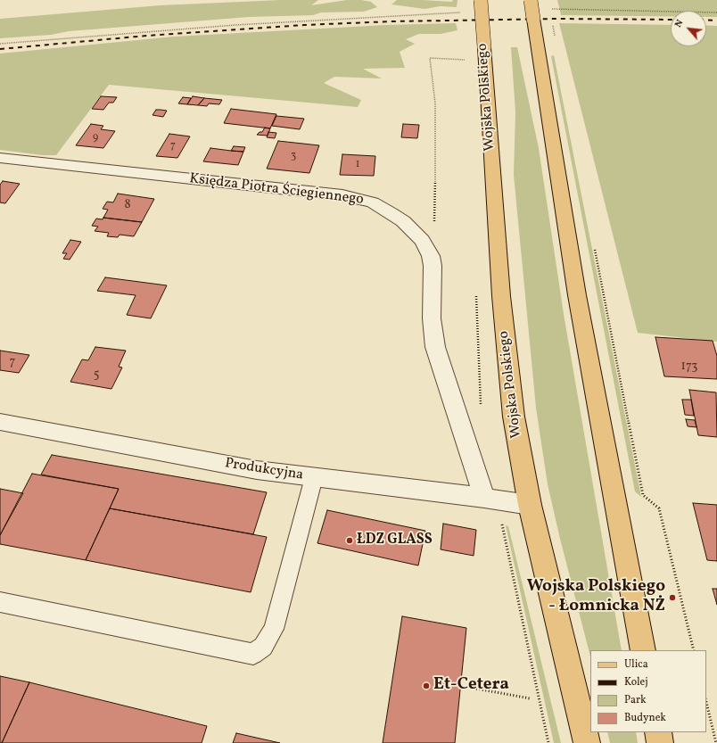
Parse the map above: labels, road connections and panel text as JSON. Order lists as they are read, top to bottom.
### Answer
{
  "streets": {
    "main road": ["Wojska Polskiego"],
    "street": ["Księdza Piotra Ściegiennego", "Produkcyjna"]
  },
  "crossings": [
    ["Wojska Polskiego", "Produkcyjna"],
    ["Księdza Piotra Ściegiennego", "Produkcyjna"]
  ],
  "places": ["ŁDZ GLASS", "Wojska Polskiego - Łomnicka NŻ", "Et-Cetera"],
  "house_numbers": [
    "9",
    "7",
    "3",
    "1",
    "8",
    "7",
    "173",
    "5"
  ],
  "legend": [
    "Ulica",
    "Kolej",
    "Park",
    "Budynek"
  ],
  "north": "top left"
}
